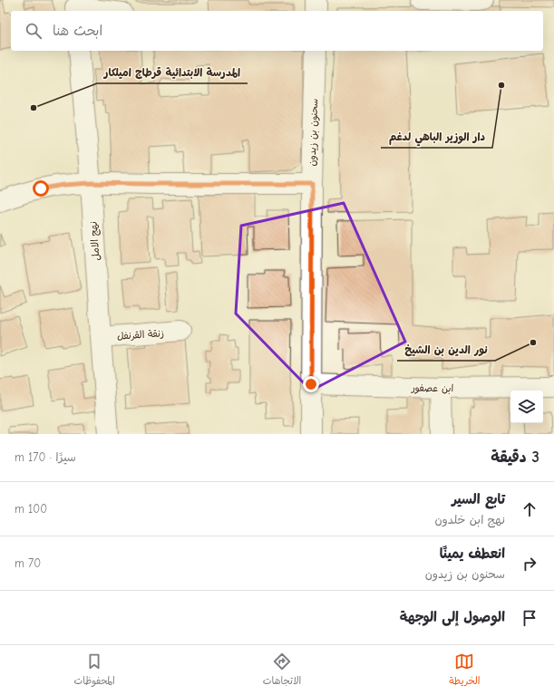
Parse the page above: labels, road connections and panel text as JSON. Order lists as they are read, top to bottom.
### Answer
{
  "streets": {
    "street": [
      "سحنون بن زيدون",
      "نهج الامل",
      "زنقة القرنفل",
      "ابن عصفور"
    ]
  },
  "crossings": [
    ["سحنون بن زيدون", "ابن عصفور"],
    ["نهج الامل", "زنقة القرنفل"]
  ],
  "places": ["دار الوزير الباهي لدغم", "المدرسة الابتدائية قرطاج اميلكار", "نور الدين بن الشيخ"],
  "page": {
    "search": "ابحث هنا",
    "heading": ["3 دقيقة", "سيرًا · 170 m"],
    "list": [
      ["تابع السير", "نهج ابن خلدون", "100 m"],
      ["انعطف يمينًا", "سحنون بن زيدون", "70 m"],
      "الوصول إلى الوجهة"
    ],
    "nav": ["الخريطة", "الاتجاهات", "المحفوظات"]
  }
}
